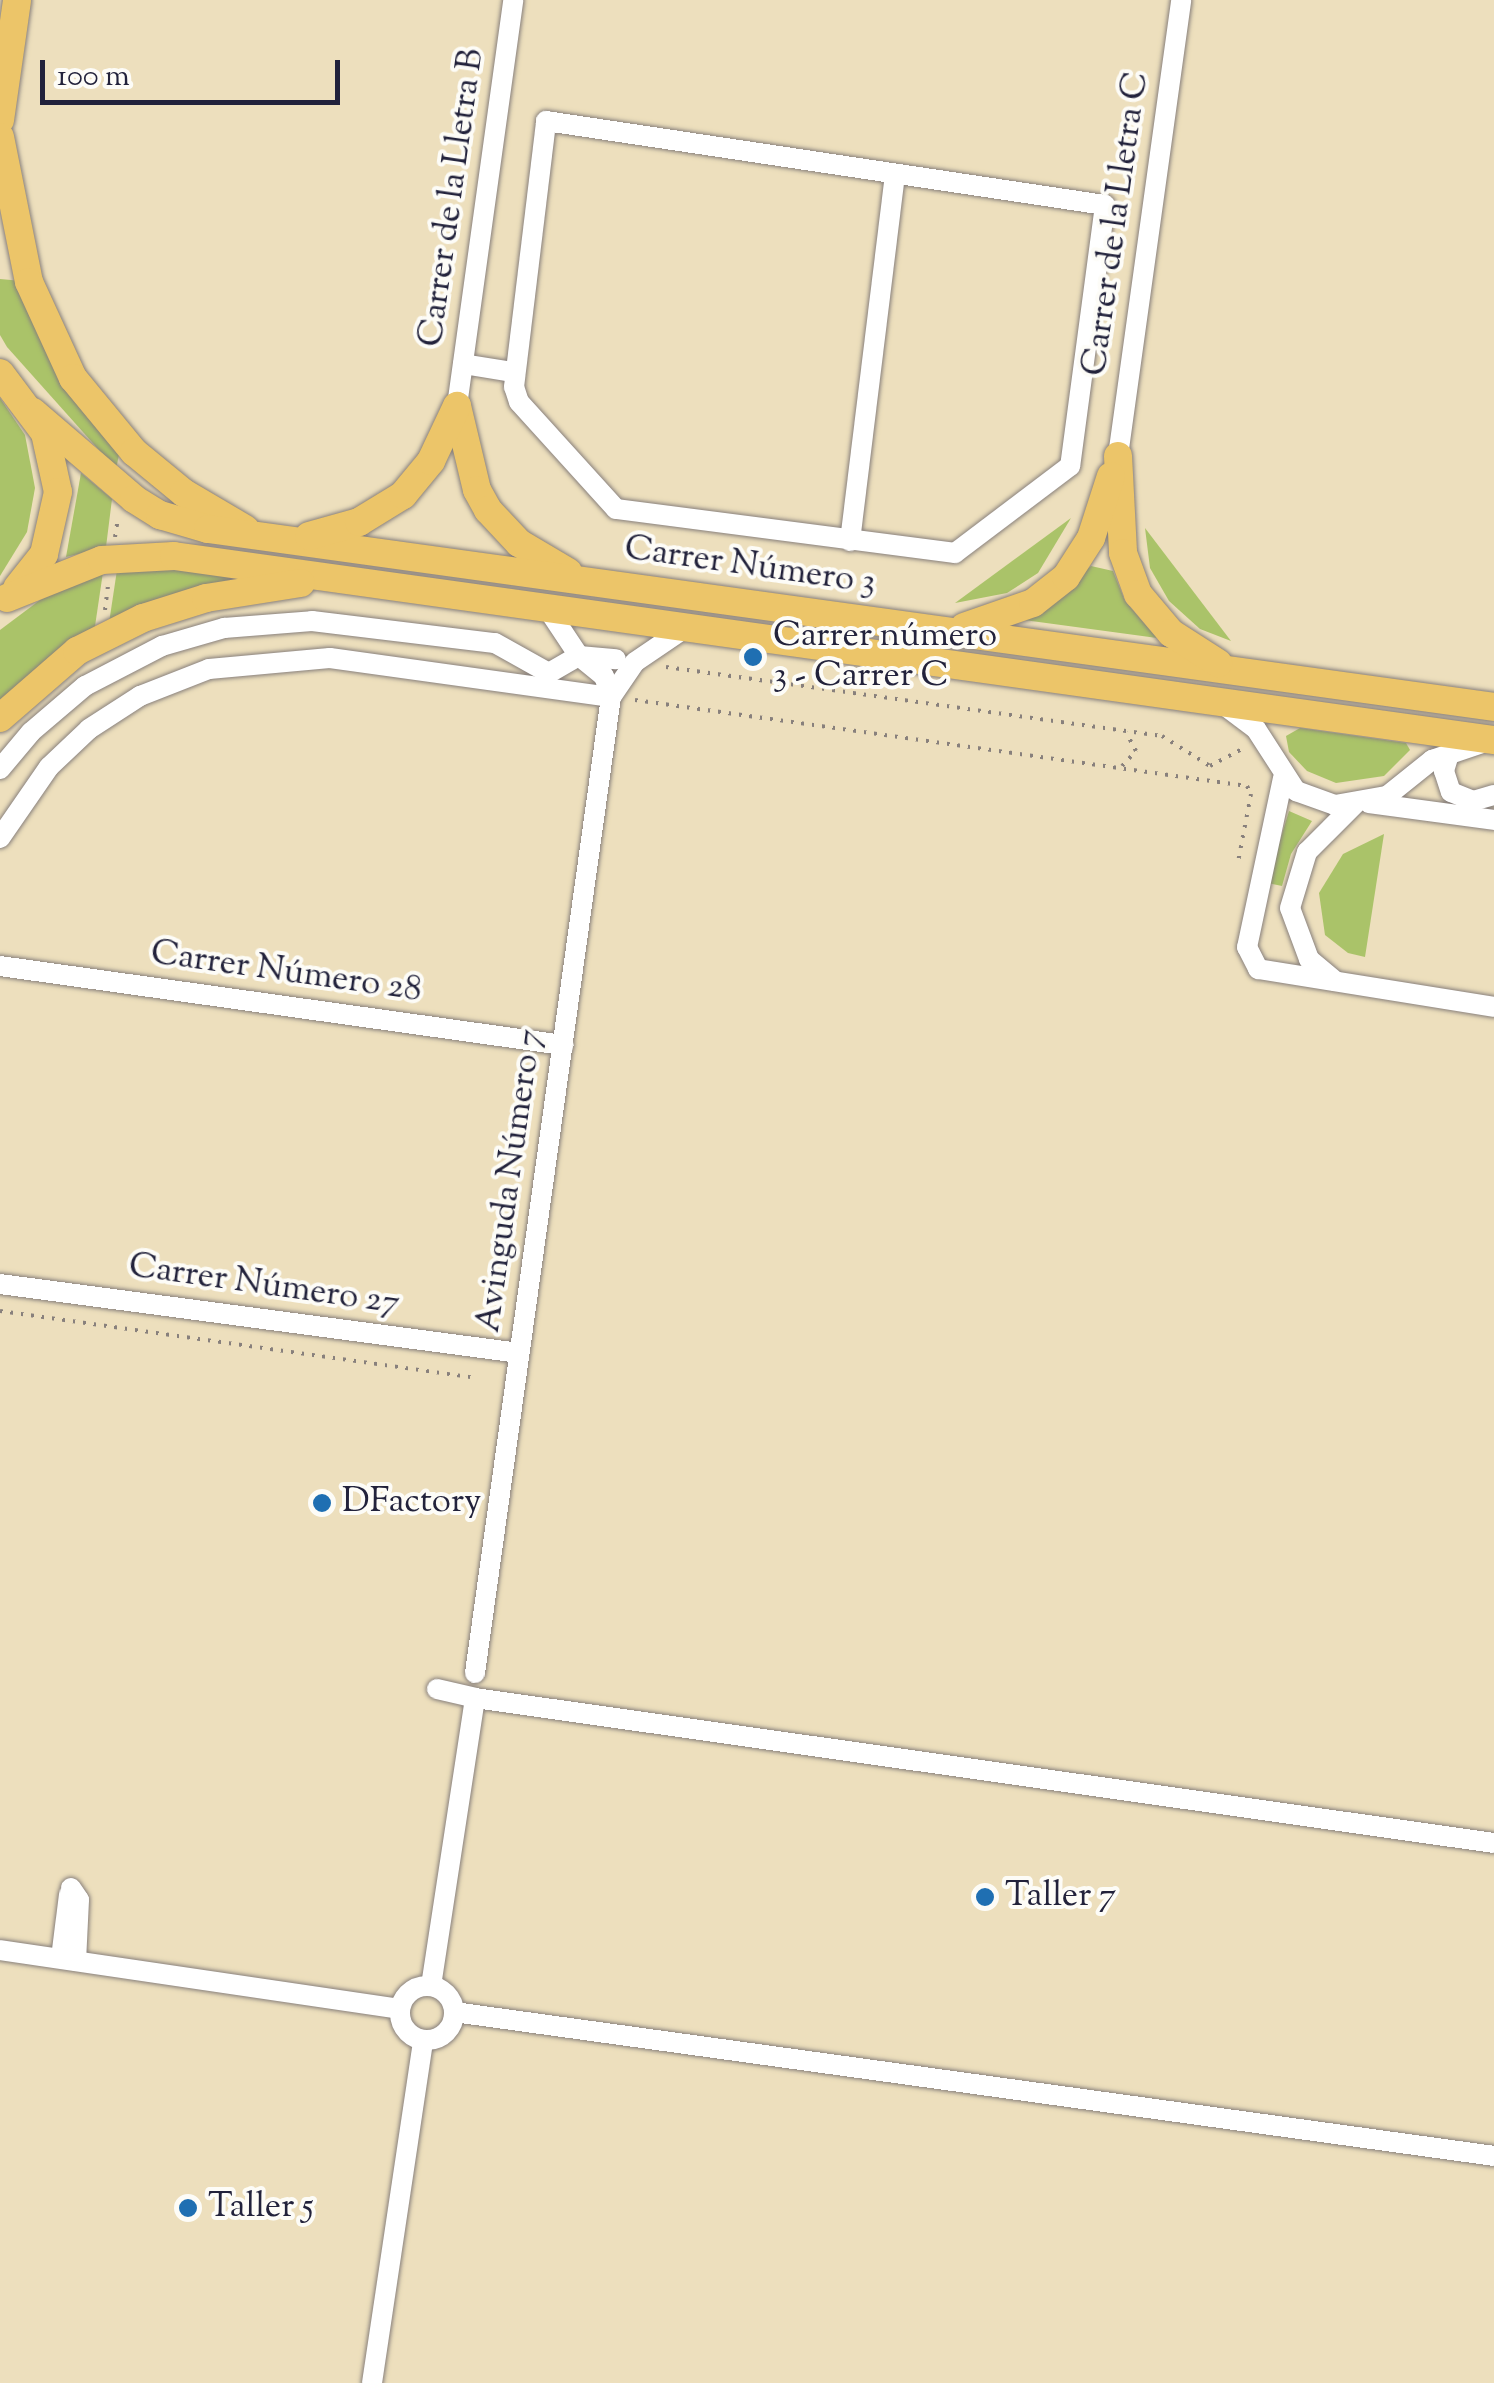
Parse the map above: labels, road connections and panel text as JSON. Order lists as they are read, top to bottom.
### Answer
{
  "streets": {
    "main road": ["Carrer Número 3"],
    "street": [
      "Carrer de la Lletra B",
      "Carrer de la Lletra C",
      "Carrer Número 28",
      "Avinguda Número 7",
      "Carrer Número 27"
    ]
  },
  "crossings": [
    ["Carrer Número 3", "Avinguda Número 7"],
    ["Carrer Número 28", "Avinguda Número 7"],
    ["Avinguda Número 7", "Carrer Número 27"]
  ],
  "places": [
    "Carrer número 3 - Carrer C",
    "DFactory",
    "Taller 7",
    "Taller 5"
  ],
  "scale_bar": "100 m"
}
